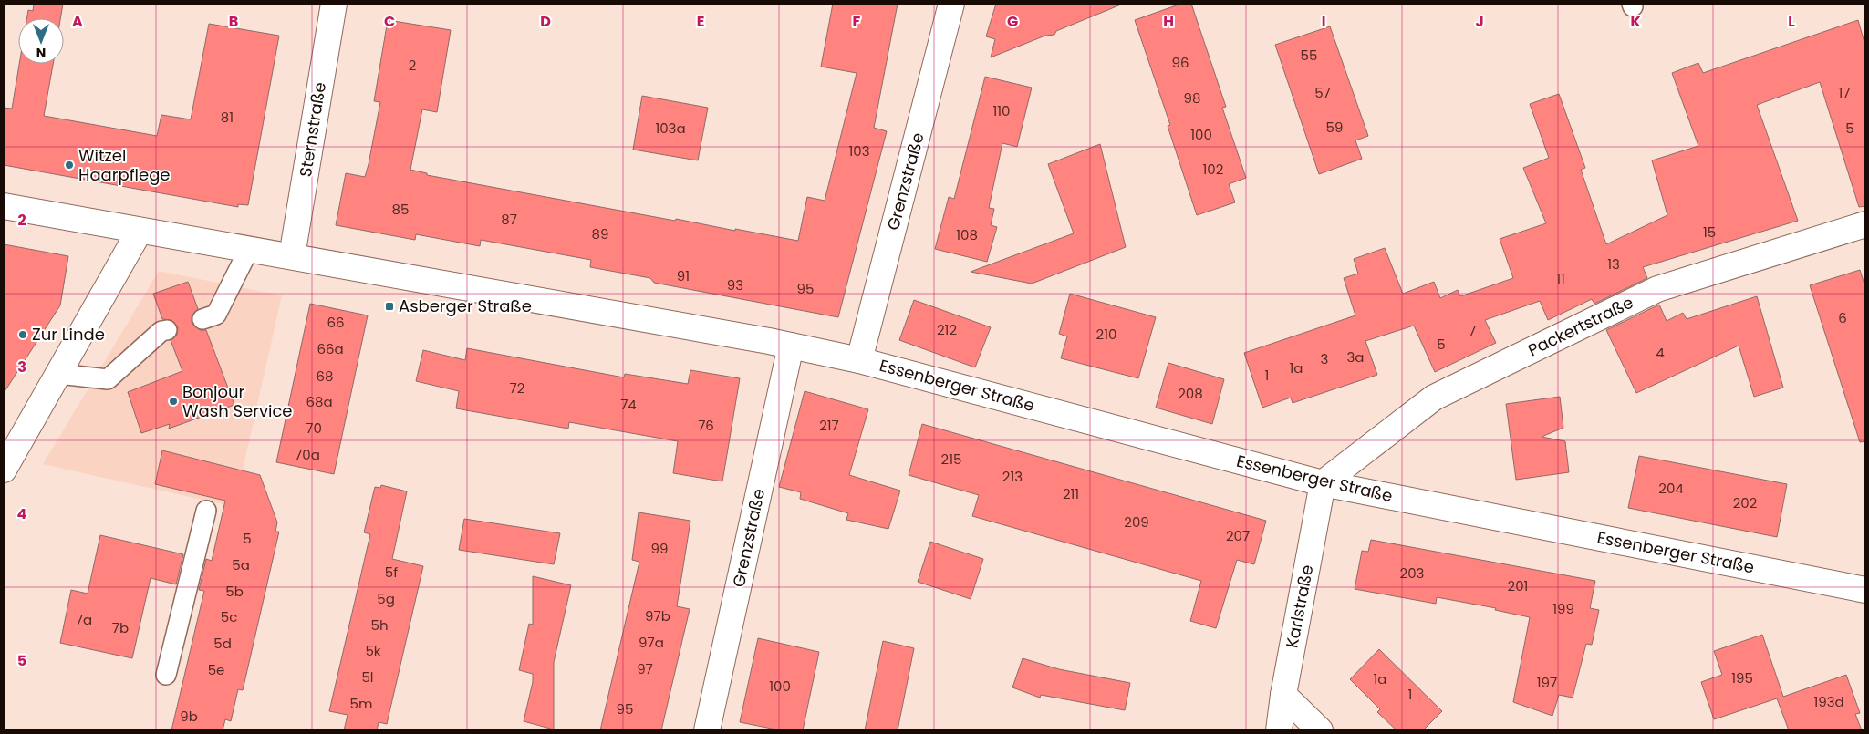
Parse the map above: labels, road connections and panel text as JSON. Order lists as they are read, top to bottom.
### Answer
{
  "streets": {
    "street": [
      "Sternstraße",
      "Grenzstraße",
      "Packertstraße",
      "Essenberger Straße",
      "Karlstraße"
    ]
  },
  "crossings": [
    ["Grenzstraße", "Essenberger Straße"],
    ["Packertstraße", "Essenberger Straße"],
    ["Packertstraße", "Karlstraße"],
    ["Essenberger Straße", "Karlstraße"]
  ],
  "places": {
    "other": ["Witzel Haarpflege", "Zur Linde", "Bonjour Wash Service"],
    "transit": ["Asberger Straße"]
  },
  "house_numbers": [
    "55",
    "96",
    "2",
    "57",
    "17",
    "98",
    "110",
    "81",
    "59",
    "103a",
    "5",
    "100",
    "103",
    "102",
    "85",
    "87",
    "15",
    "89",
    "108",
    "13",
    "91",
    "11",
    "93",
    "95",
    "6",
    "66",
    "212",
    "7",
    "210",
    "5",
    "66a",
    "4",
    "3a",
    "3",
    "1a",
    "1",
    "68",
    "72",
    "208",
    "68a",
    "74",
    "76",
    "217",
    "70",
    "70a",
    "215",
    "213",
    "204",
    "211",
    "202",
    "209",
    "207",
    "5",
    "99",
    "5a",
    "5f",
    "203",
    "201",
    "5b",
    "5g",
    "199",
    "97b",
    "5c",
    "7a",
    "5h",
    "7b",
    "97a",
    "5d",
    "5k",
    "97",
    "5e",
    "5l",
    "195",
    "1a",
    "197",
    "100",
    "1",
    "193d",
    "5m",
    "95",
    "9b"
  ],
  "north": "bottom",
  "grid": {
    "columns": [
      "A",
      "B",
      "C",
      "D",
      "E",
      "F",
      "G",
      "H",
      "I",
      "J",
      "K",
      "L"
    ],
    "rows": [
      "2",
      "3",
      "4",
      "5"
    ]
  }
}
